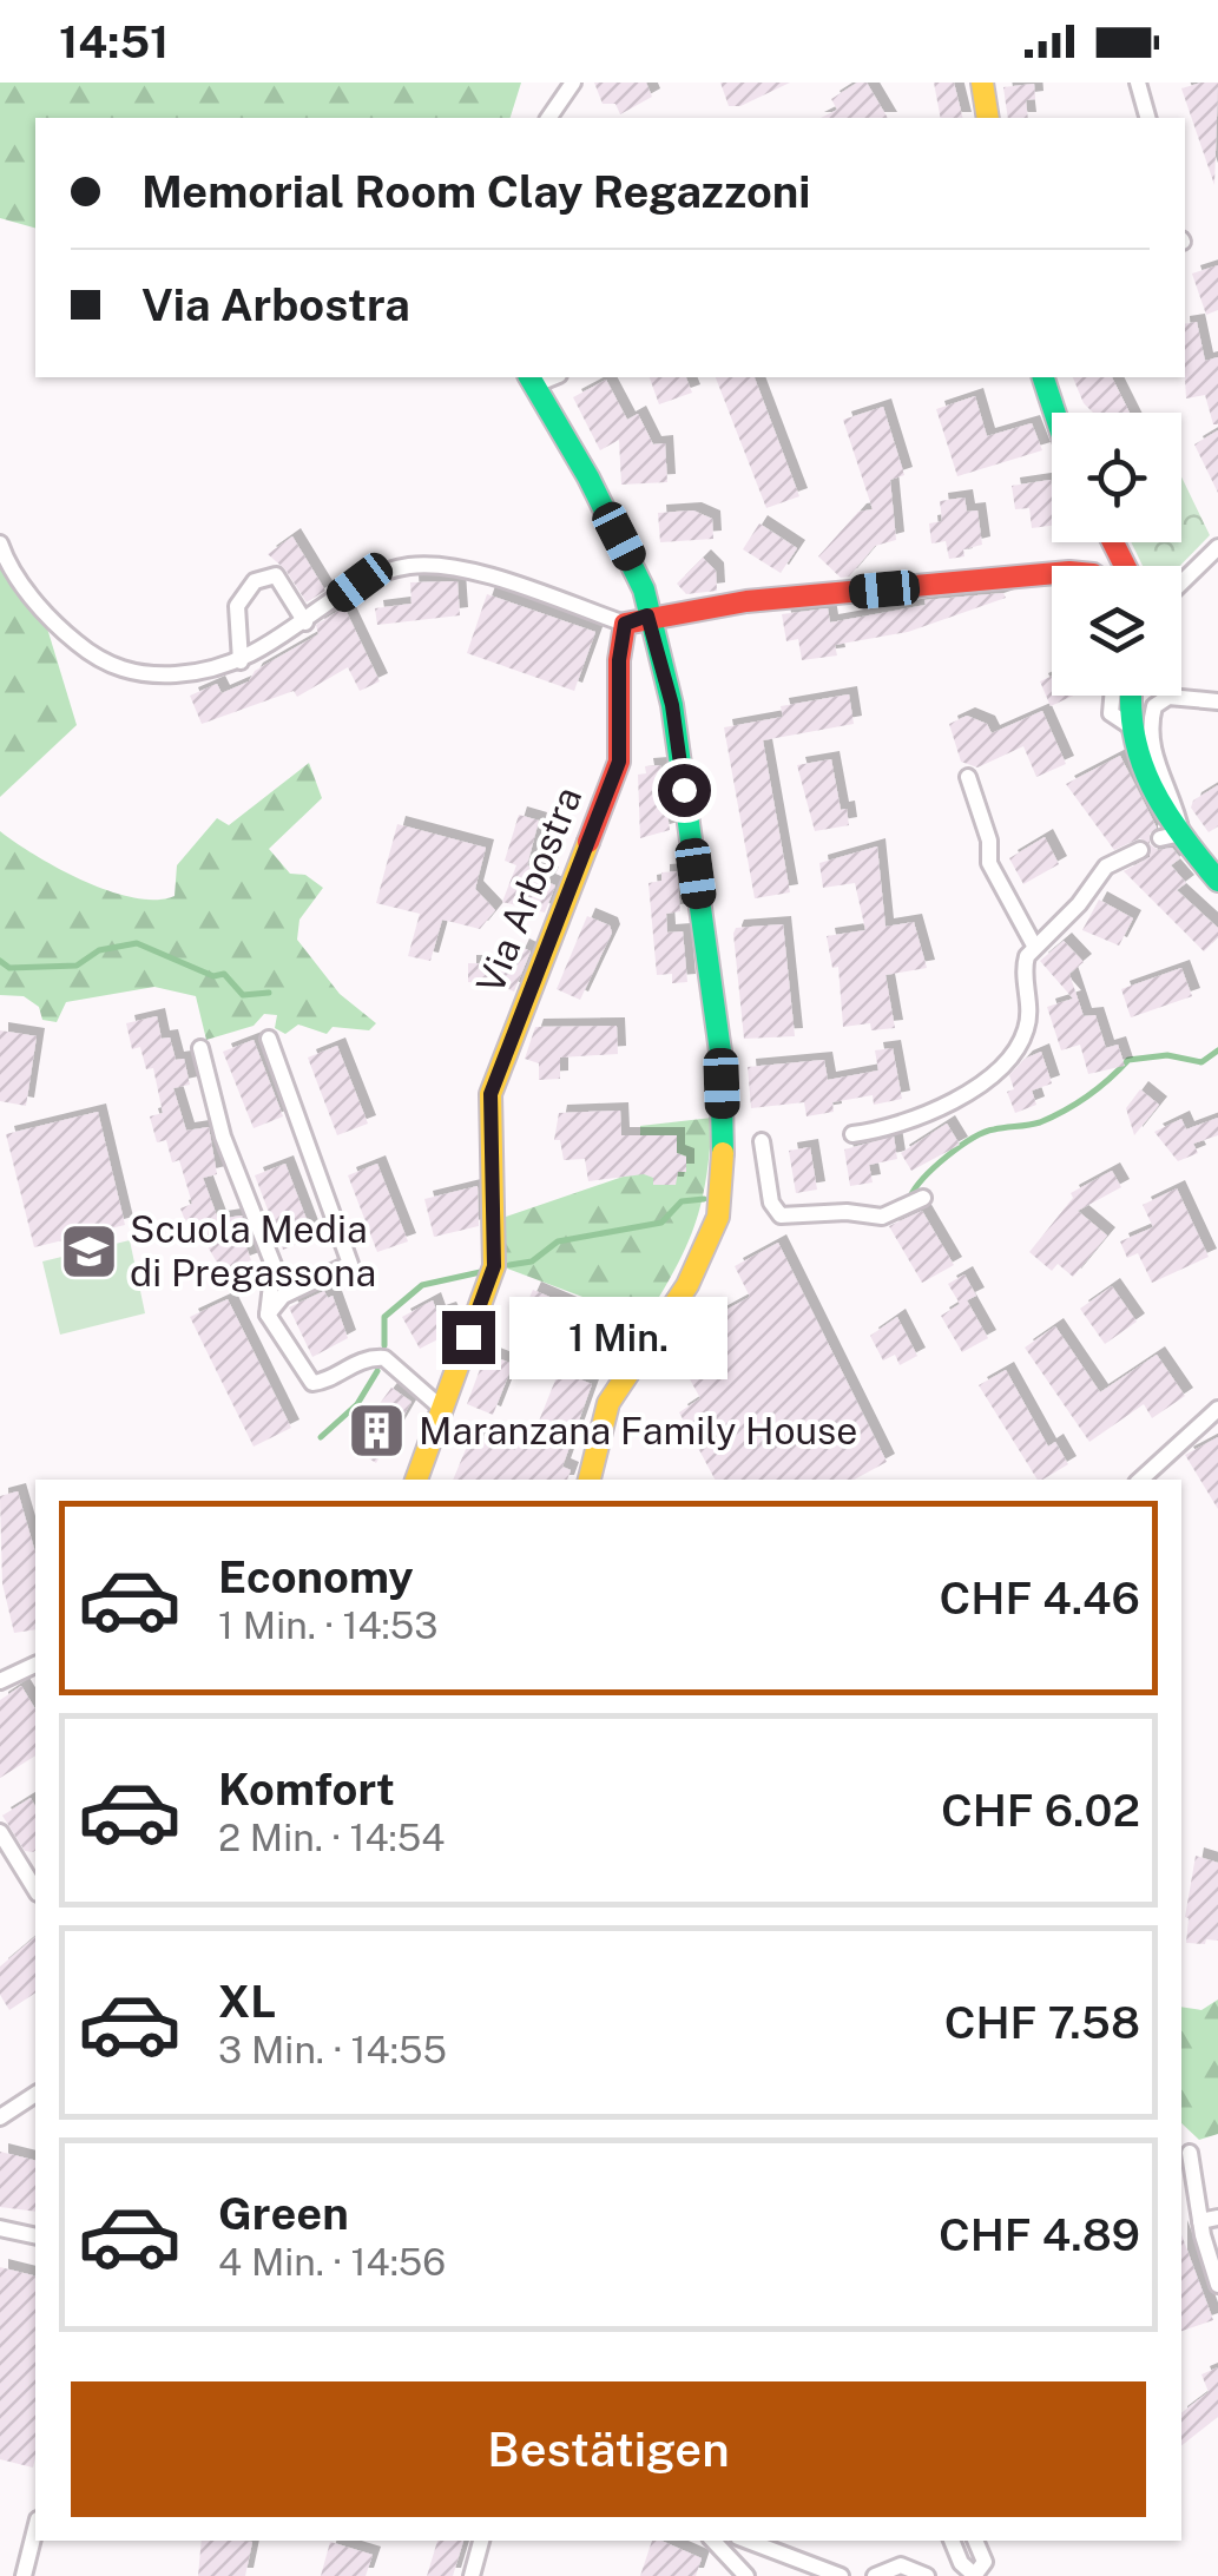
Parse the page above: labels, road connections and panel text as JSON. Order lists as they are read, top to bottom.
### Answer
{
  "streets": {
    "street": ["Via Arbostra"]
  },
  "places": {
    "school or university": ["Scuola Media di Pregassona"],
    "building": ["Maranzana Family House"]
  },
  "page": {
    "status": "14:51",
    "banner": ["Memorial Room Clay Regazzoni", "Via Arbostra"],
    "bubble": "1 Min.",
    "list": [
      {
        "name": "Economy",
        "note": "1 Min. · 14:53",
        "value": "CHF 4.46"
      },
      {
        "name": "Komfort",
        "note": "2 Min. · 14:54",
        "value": "CHF 6.02"
      },
      {
        "name": "XL",
        "note": "3 Min. · 14:55",
        "value": "CHF 7.58"
      },
      {
        "name": "Green",
        "note": "4 Min. · 14:56",
        "value": "CHF 4.89"
      }
    ],
    "buttons": "Bestätigen"
  }
}
